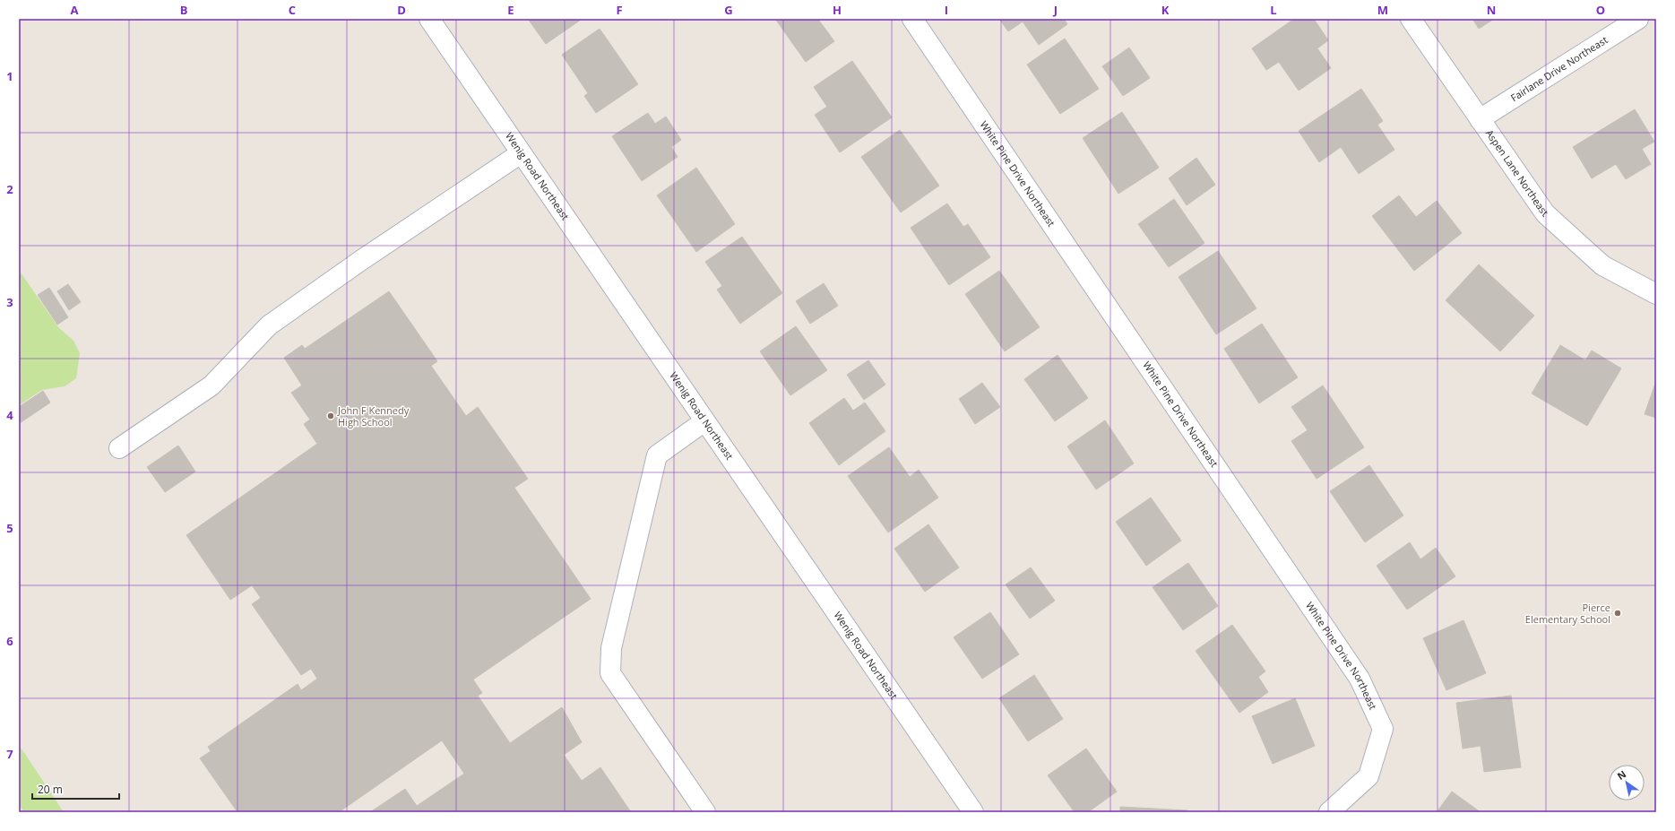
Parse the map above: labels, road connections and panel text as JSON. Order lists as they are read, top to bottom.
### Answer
{
  "streets": {
    "street": [
      "Fairlane Drive Northeast",
      "Aspen Lane Northeast",
      "White Pine Drive Northeast",
      "Wenig Road Northeast"
    ]
  },
  "crossings": [
    ["Fairlane Drive Northeast", "Aspen Lane Northeast"]
  ],
  "places": ["John F Kennedy High School", "Pierce Elementary School"],
  "scale_bar": "20 m",
  "north": "top left",
  "grid": {
    "columns": [
      "A",
      "B",
      "C",
      "D",
      "E",
      "F",
      "G",
      "H",
      "I",
      "J",
      "K",
      "L",
      "M",
      "N",
      "O"
    ],
    "rows": [
      "1",
      "2",
      "3",
      "4",
      "5",
      "6",
      "7"
    ]
  }
}
